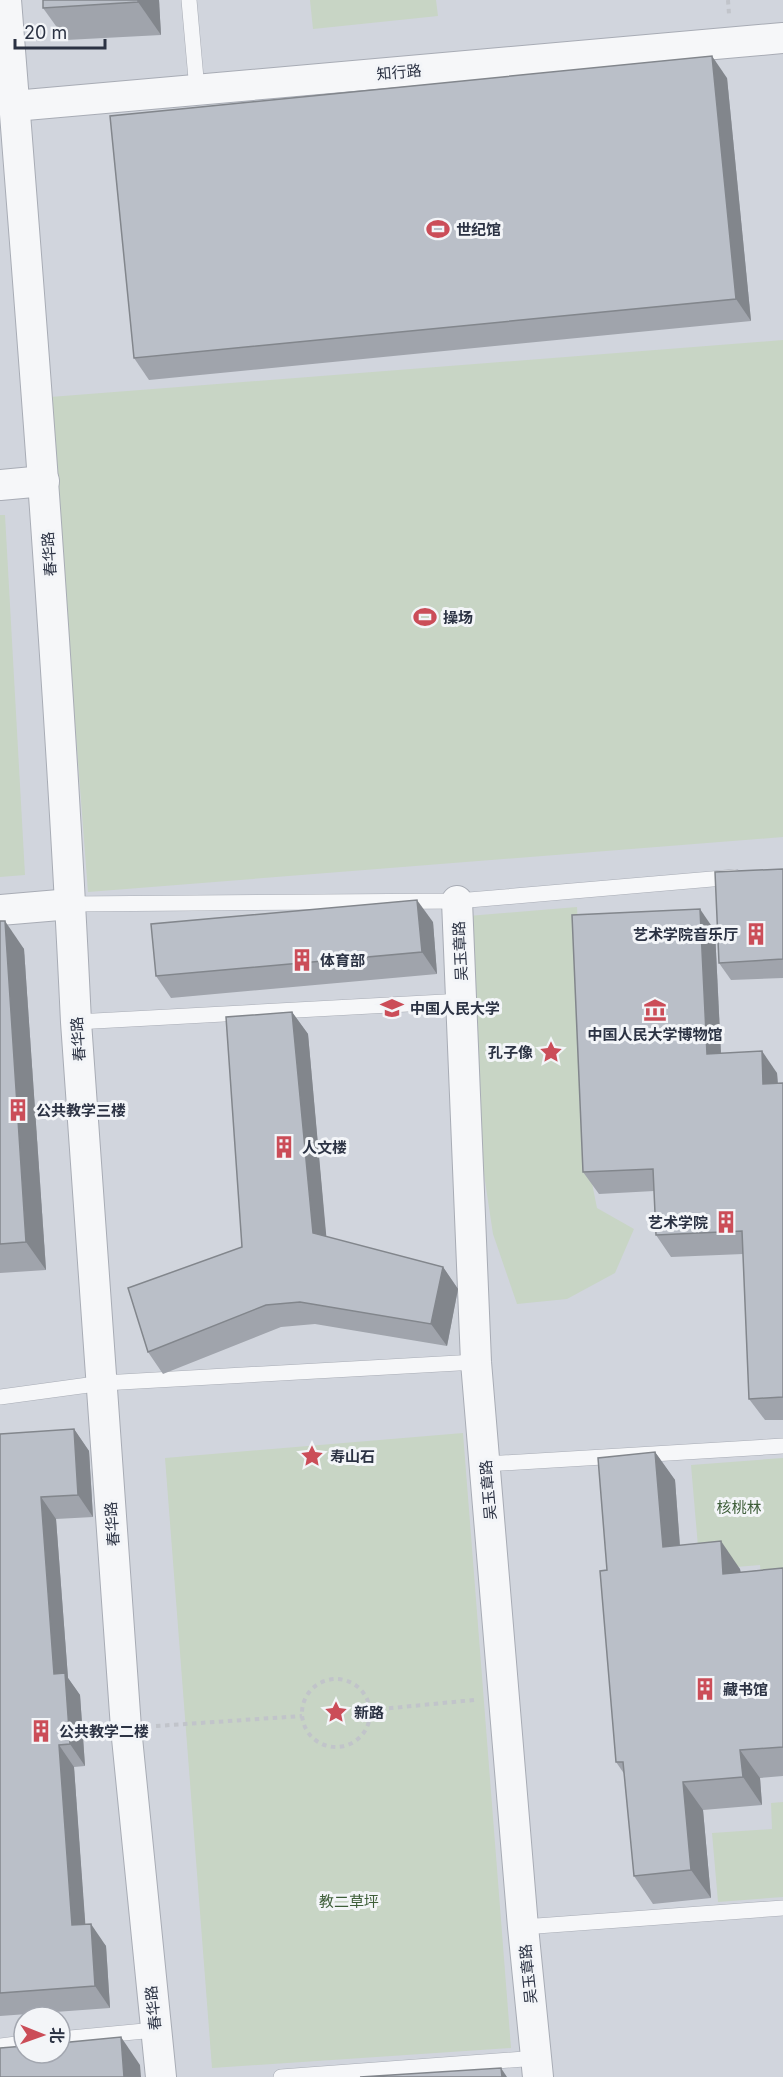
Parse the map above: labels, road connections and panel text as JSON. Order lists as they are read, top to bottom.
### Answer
{
  "streets": {
    "street": ["知行路", "春华路", "吴玉章路"]
  },
  "crossings": [
    ["知行路", "春华路"]
  ],
  "parks": ["核桃林", "教二草坪"],
  "places": {
    "sports": ["世纪馆", "操场"],
    "building": [
      "艺术学院音乐厅",
      "体育部",
      "公共教学三楼",
      "人文楼",
      "艺术学院",
      "藏书馆",
      "公共教学二楼"
    ],
    "school or university": ["中国人民大学"],
    "museum": ["中国人民大学博物馆"],
    "place": ["孔子像", "寿山石", "新路"]
  },
  "scale_bar": "20 m",
  "north": "right"
}
